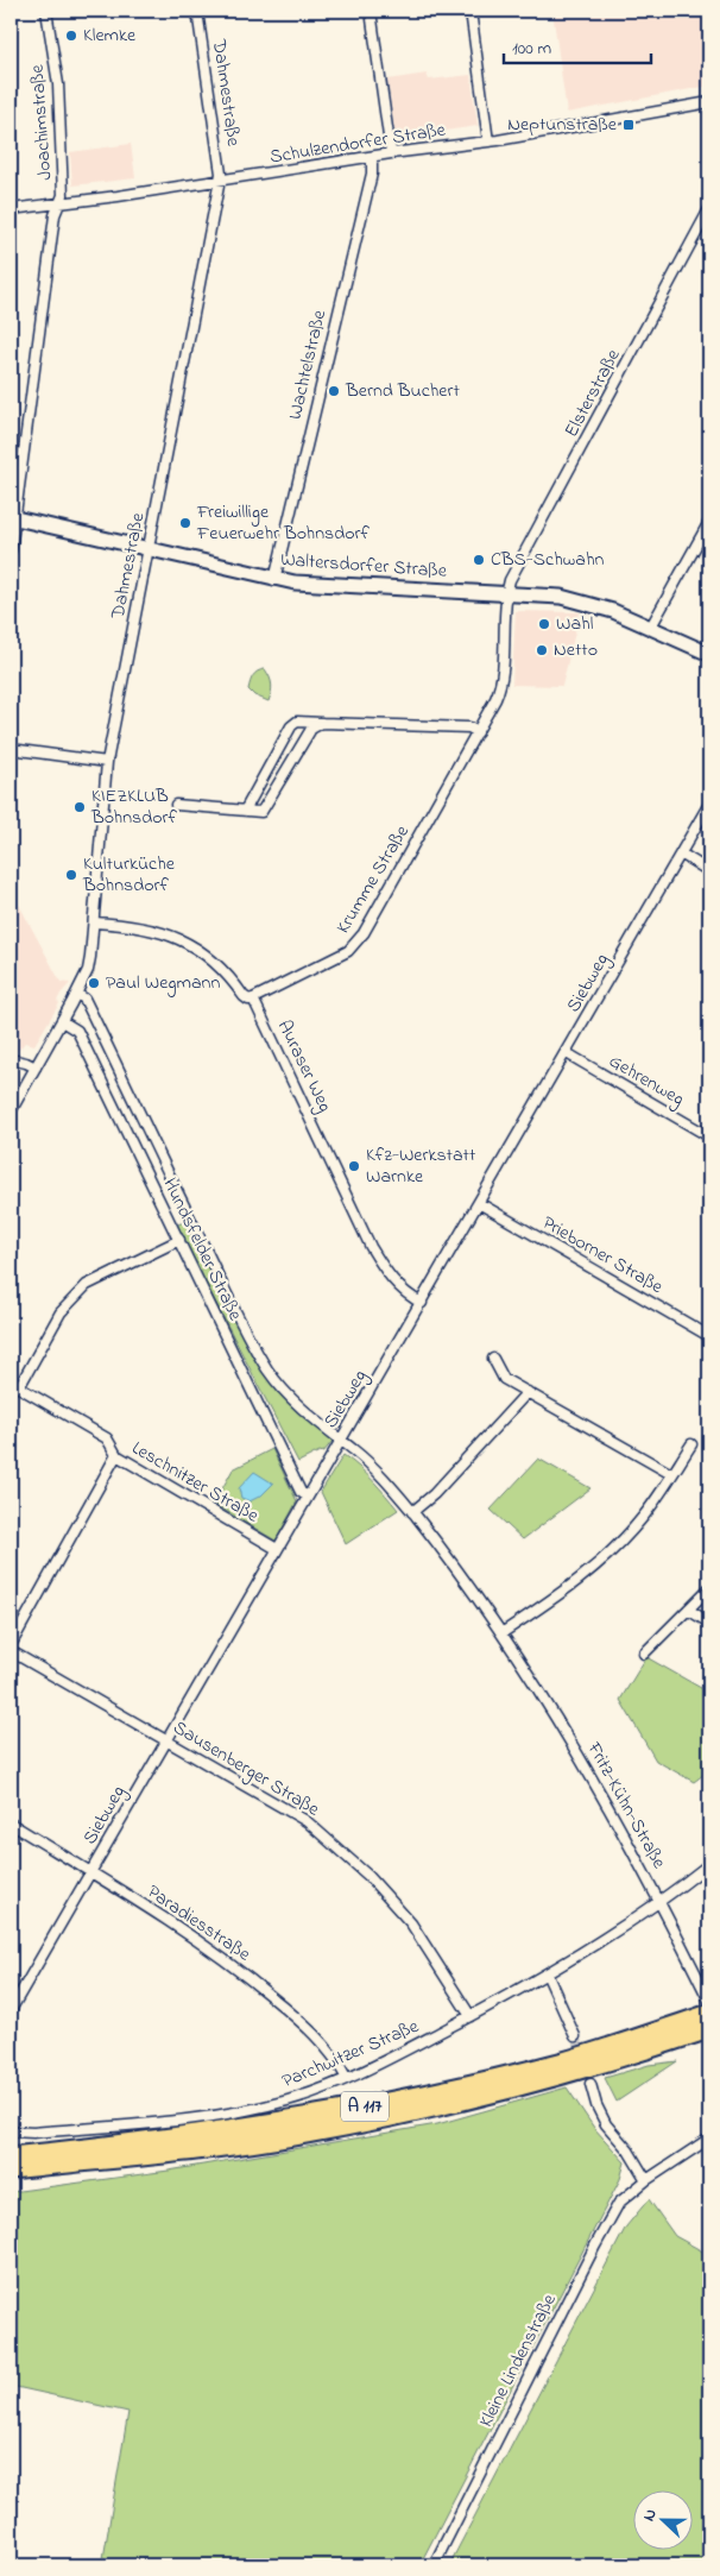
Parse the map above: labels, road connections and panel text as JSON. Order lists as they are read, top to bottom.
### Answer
{
  "streets": {
    "highway": ["A 117"],
    "street": [
      "Dahmestraße",
      "Joachimstraße",
      "Schulzendorfer Straße",
      "Wachtelstraße",
      "Elsterstraße",
      "Waltersdorfer Straße",
      "Krumme Straße",
      "Siebweg",
      "Auraser Weg",
      "Gehrenweg",
      "Hundsfelder Straße",
      "Prieborner Straße",
      "Leschnitzer Straße",
      "Sausenberger Straße",
      "Fritz-Kühn-Straße",
      "Paradiesstraße",
      "Parchwitzer Straße",
      "Kleine Lindenstraße"
    ]
  },
  "crossings": [
    ["Dahmestraße", "Schulzendorfer Straße"],
    ["Dahmestraße", "Waltersdorfer Straße"],
    ["Dahmestraße", "Auraser Weg"],
    ["Dahmestraße", "Hundsfelder Straße"],
    ["Joachimstraße", "Schulzendorfer Straße"],
    ["Joachimstraße", "Waltersdorfer Straße"],
    ["Schulzendorfer Straße", "Wachtelstraße"],
    ["Wachtelstraße", "Waltersdorfer Straße"],
    ["Elsterstraße", "Waltersdorfer Straße"],
    ["Elsterstraße", "Krumme Straße"],
    ["Waltersdorfer Straße", "Krumme Straße"],
    ["Krumme Straße", "Auraser Weg"],
    ["Siebweg", "Auraser Weg"],
    ["Siebweg", "Gehrenweg"],
    ["Siebweg", "Hundsfelder Straße"],
    ["Siebweg", "Prieborner Straße"],
    ["Siebweg", "Leschnitzer Straße"],
    ["Siebweg", "Sausenberger Straße"],
    ["Siebweg", "Fritz-Kühn-Straße"],
    ["Siebweg", "Paradiesstraße"],
    ["Hundsfelder Straße", "Fritz-Kühn-Straße"],
    ["Sausenberger Straße", "Parchwitzer Straße"],
    ["Fritz-Kühn-Straße", "Parchwitzer Straße"],
    ["Paradiesstraße", "Parchwitzer Straße"]
  ],
  "places": {
    "other": [
      "Klemke",
      "Bernd Buchert",
      "Freiwillige Feuerwehr Bohnsdorf",
      "CBS-Schwahn",
      "Wahl",
      "Netto",
      "KIEZKLUB Bohnsdorf",
      "Kulturküche Bohnsdorf",
      "Paul Wegmann",
      "Kfz-Werkstatt Warnke"
    ],
    "transit": ["Neptunstraße"]
  },
  "scale_bar": "100 m",
  "north": "left"
}
